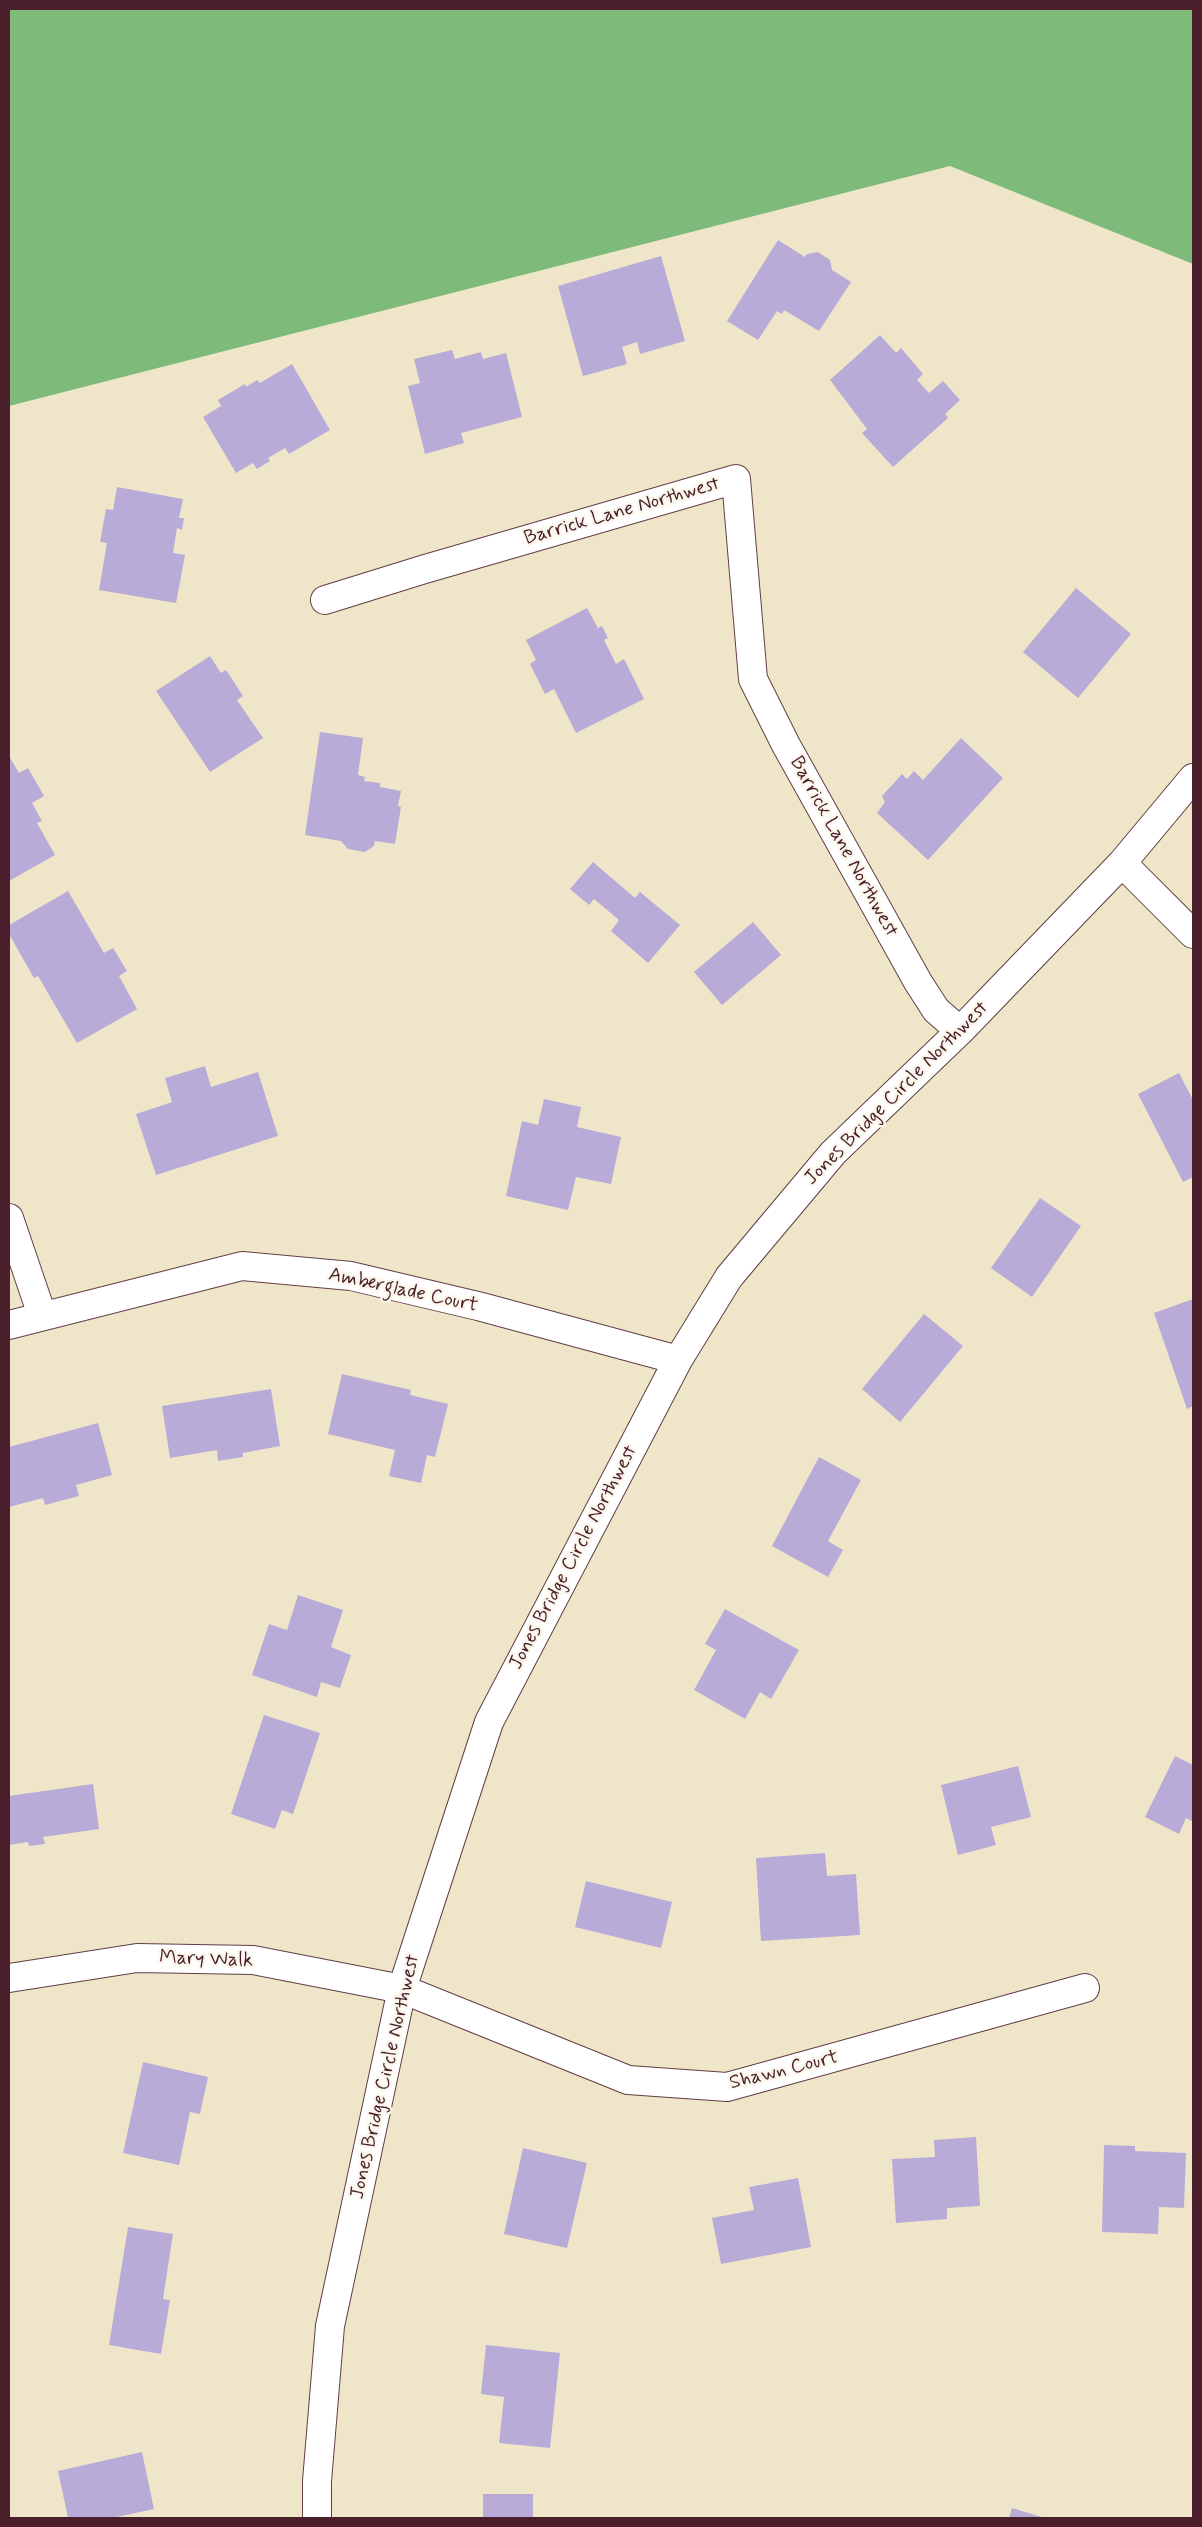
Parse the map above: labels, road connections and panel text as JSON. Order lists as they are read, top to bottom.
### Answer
{
  "streets": {
    "street": [
      "Barrick Lane Northwest",
      "Jones Bridge Circle Northwest",
      "Amberglade Court",
      "Mary Walk",
      "Shawn Court"
    ]
  },
  "crossings": [
    ["Barrick Lane Northwest", "Jones Bridge Circle Northwest"],
    ["Jones Bridge Circle Northwest", "Amberglade Court"],
    ["Jones Bridge Circle Northwest", "Mary Walk"],
    ["Jones Bridge Circle Northwest", "Shawn Court"],
    ["Mary Walk", "Shawn Court"]
  ]
}
